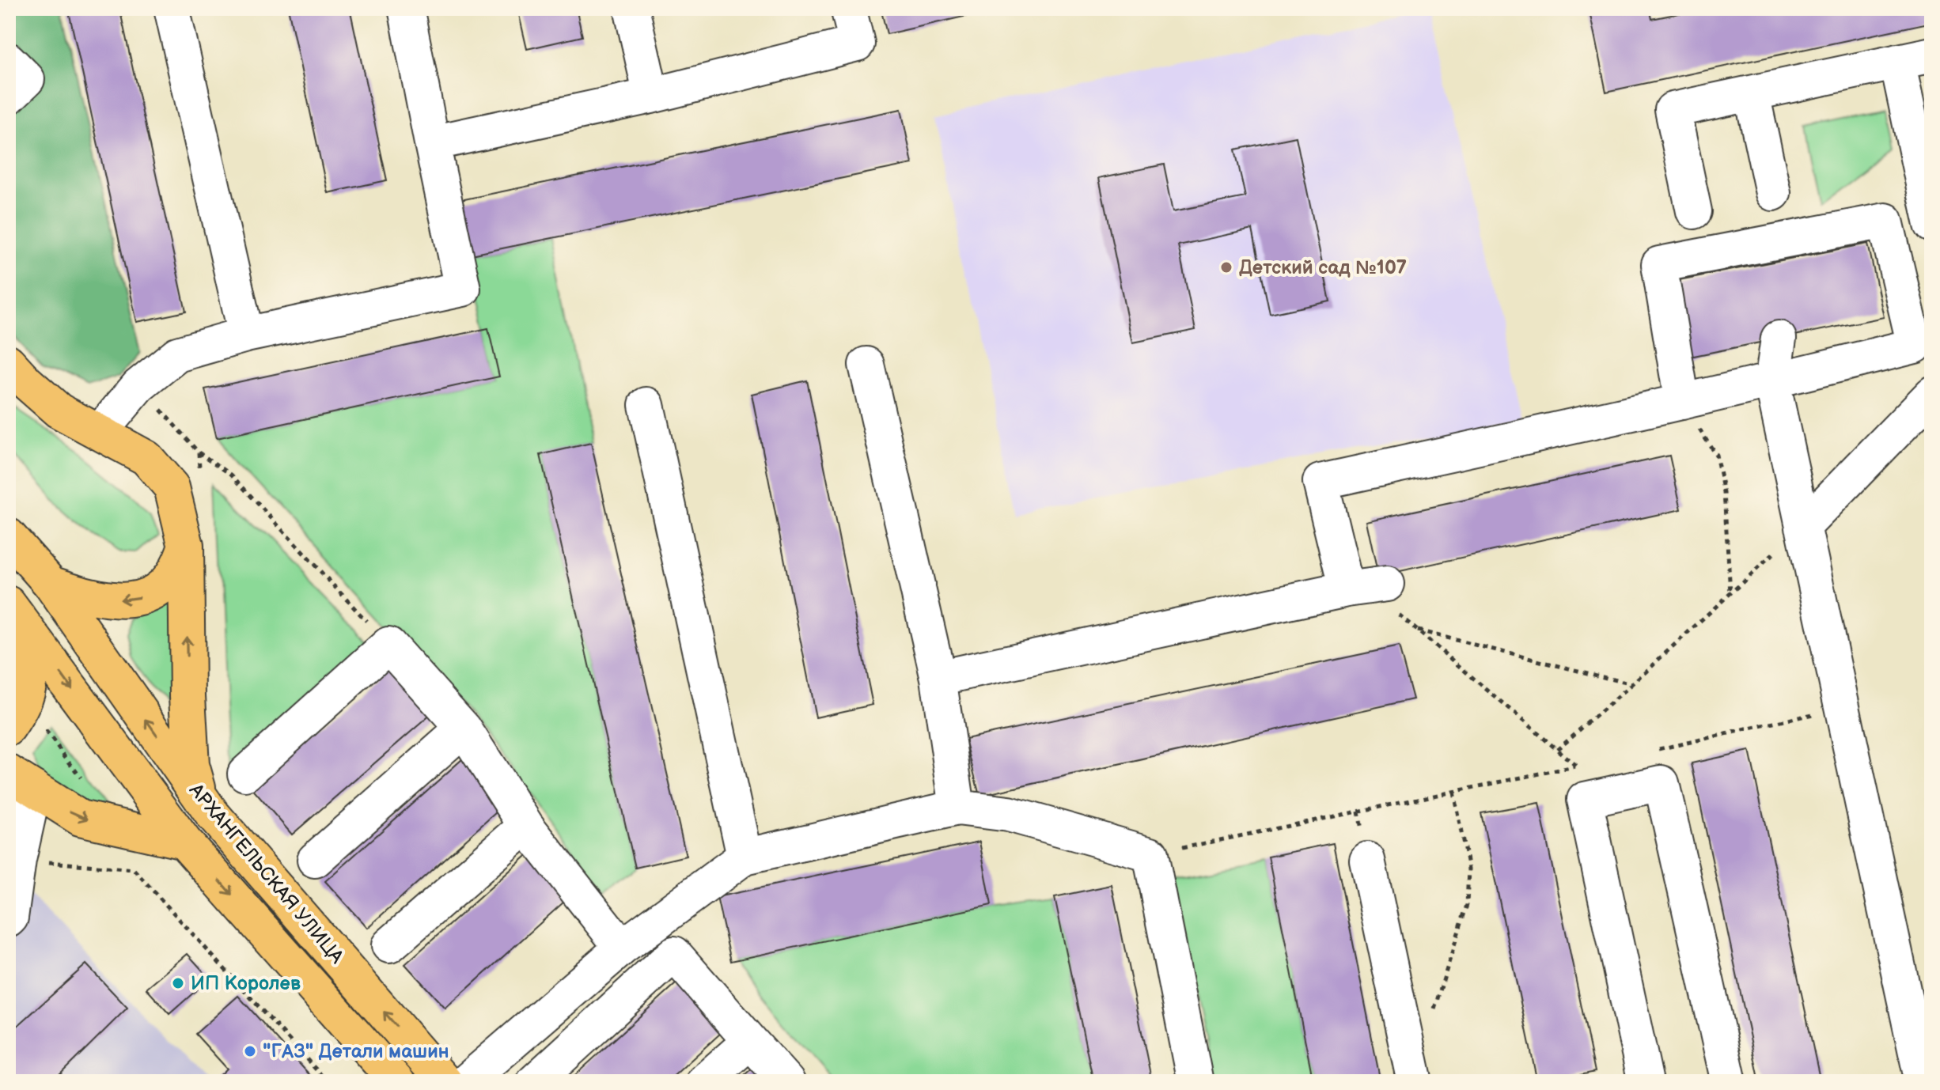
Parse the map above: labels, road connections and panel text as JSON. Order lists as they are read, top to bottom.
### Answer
{
  "streets": {
    "main road": ["АРХАНГЕЛЬСКАЯ УЛИЦА"]
  },
  "places": ["Детский сад №107", "ИП Королев", "\"ГАЗ\" Детали машин"]
}
